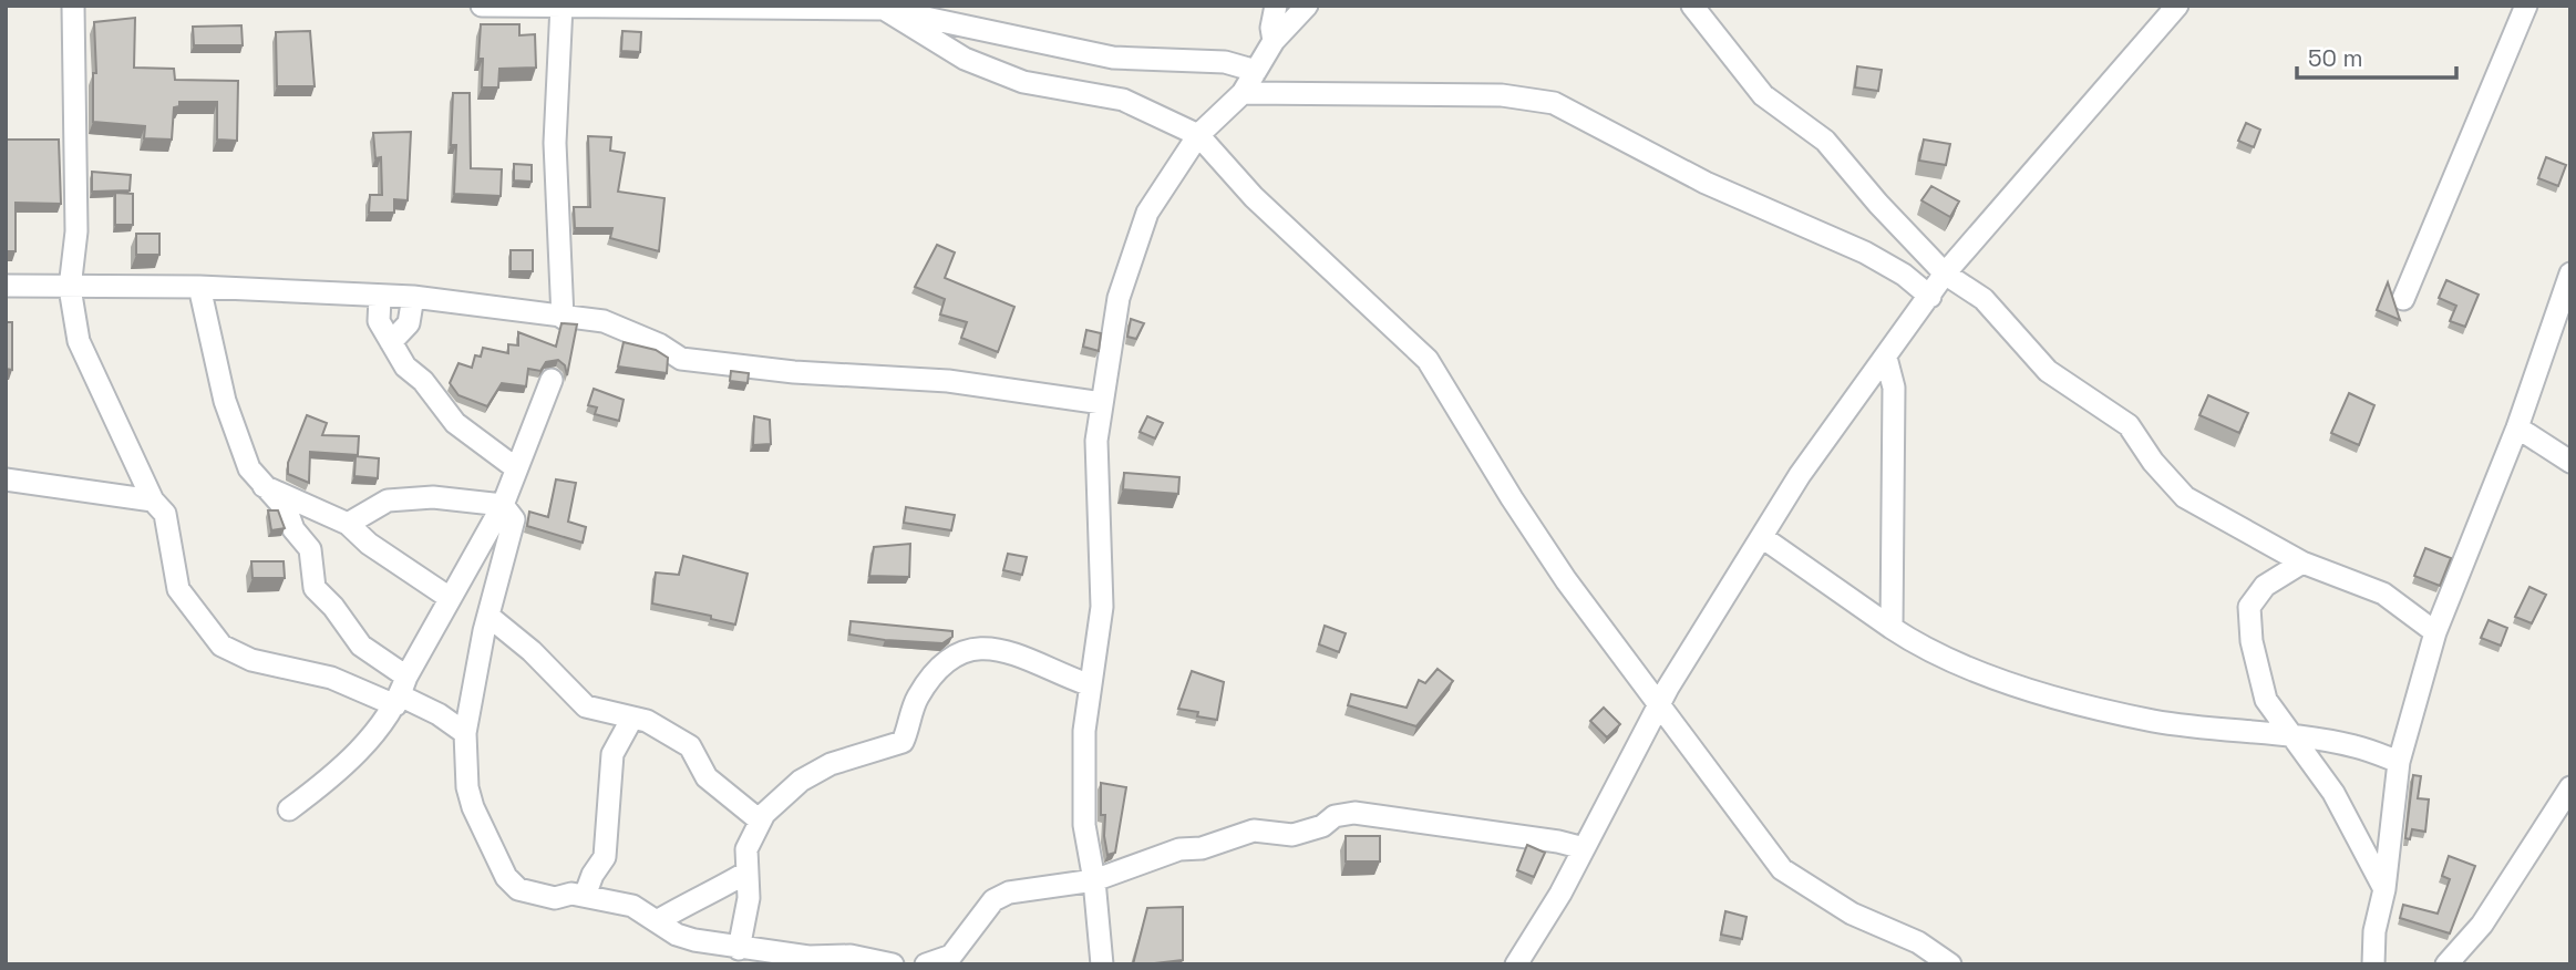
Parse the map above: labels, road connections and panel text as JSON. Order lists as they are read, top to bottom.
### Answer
{
  "scale_bar": "50 m"
}
